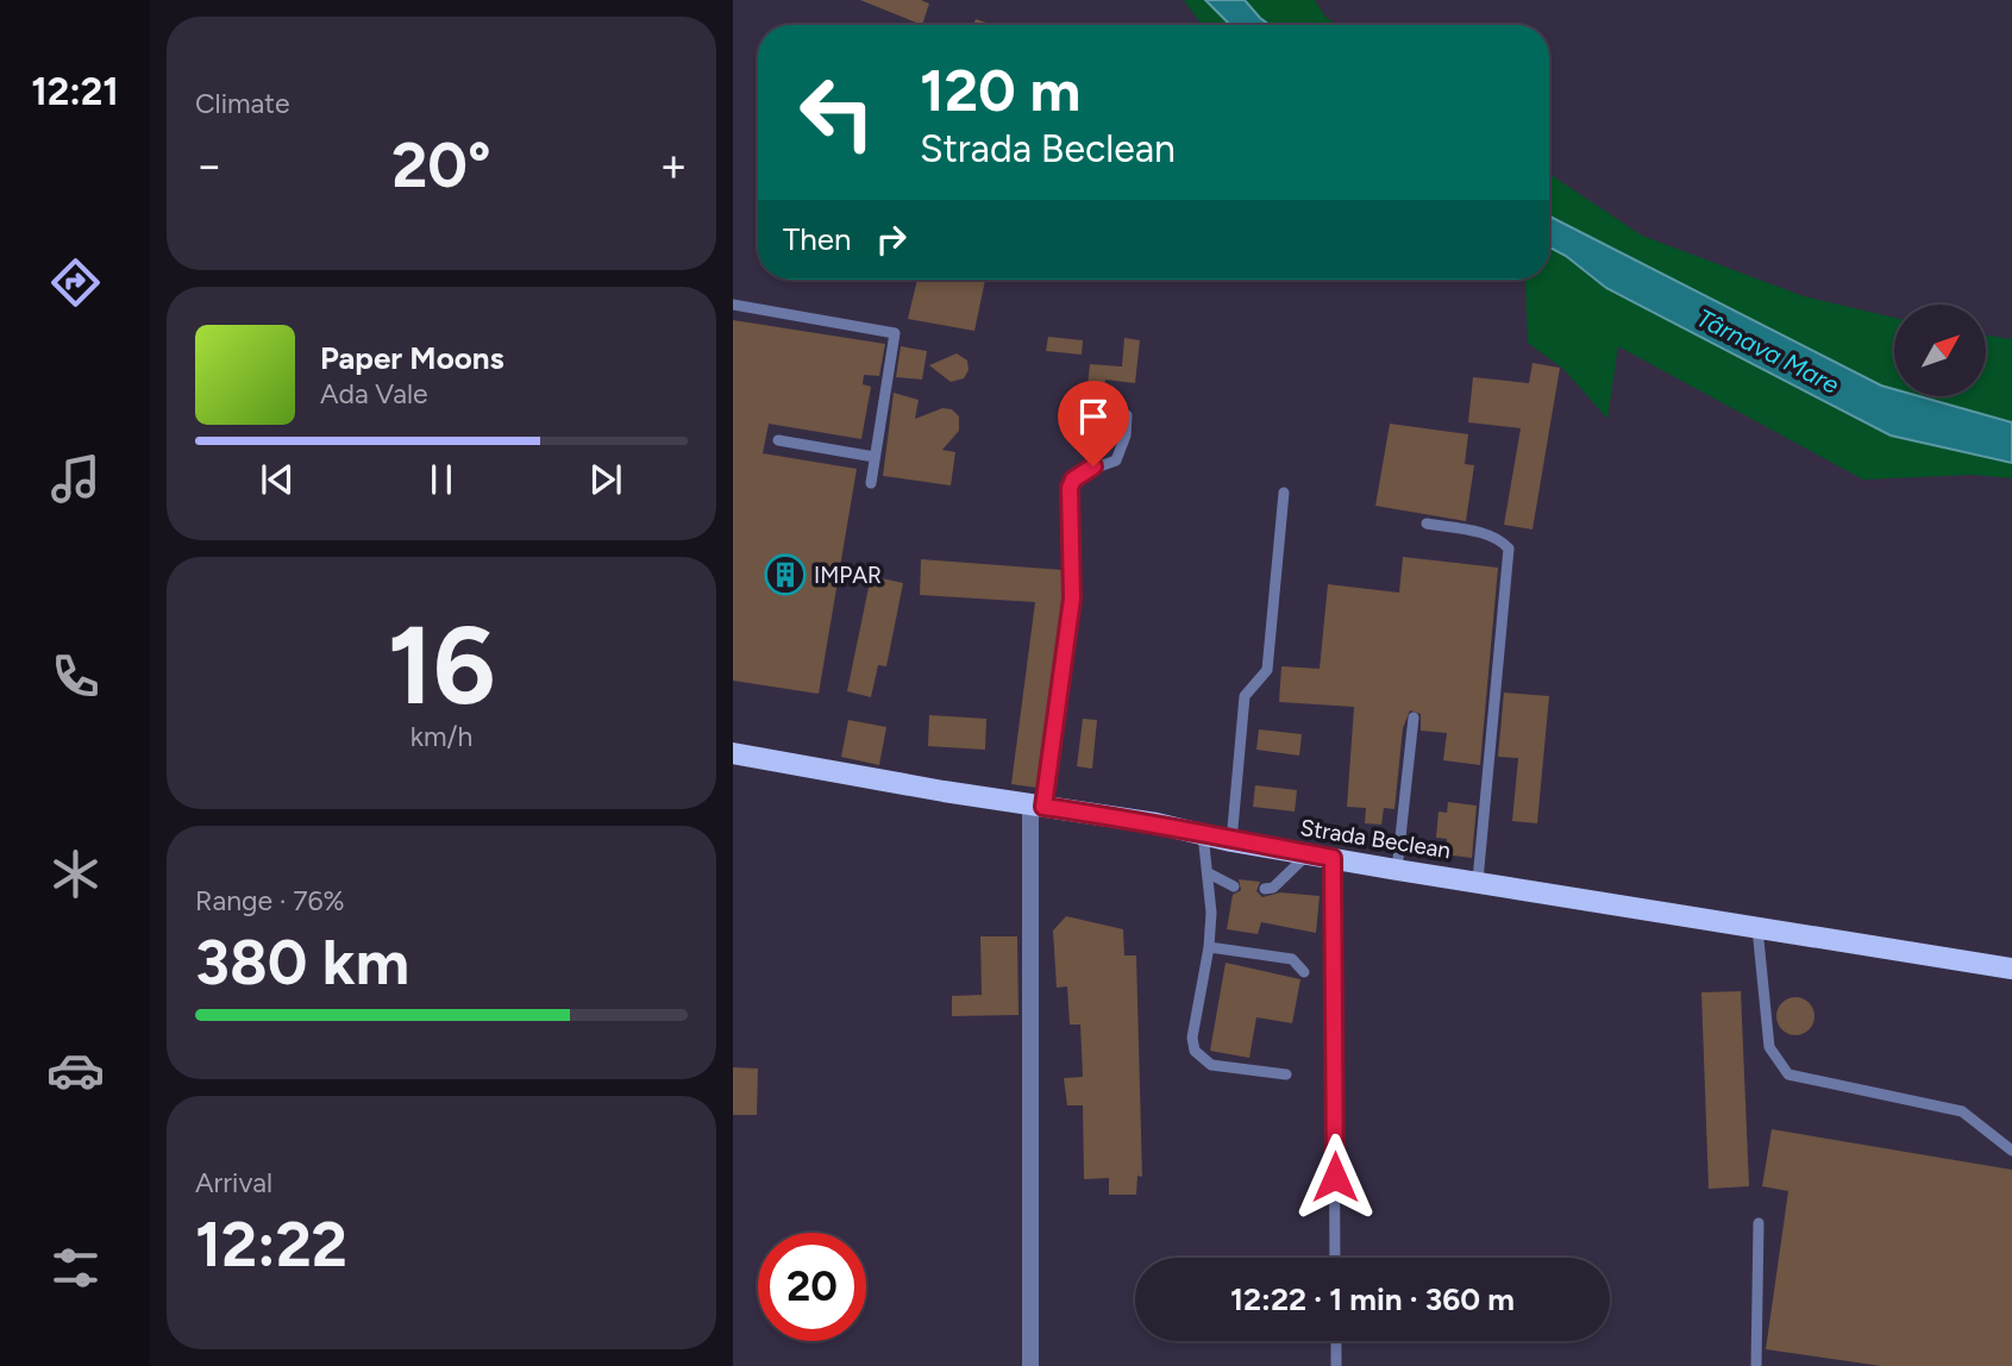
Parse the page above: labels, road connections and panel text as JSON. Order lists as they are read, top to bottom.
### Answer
{
  "streets": {
    "main road": ["Strada Beclean"]
  },
  "water": ["Târnava Mare"],
  "places": {
    "building": ["IMPAR"]
  },
  "north": "top right",
  "page": {
    "tabs": "12:21",
    "tile": [
      "Climate",
      ["16", "km/h"],
      ["Range · 76%", "380 km"],
      ["Arrival", "12:22"]
    ],
    "turn": ["120 m", "Strada Beclean"],
    "heat": ["−", "20°", "+"],
    "then": "Then",
    "song": ["Paper Moons", "Ada Vale"],
    "limit": "20",
    "trip": "12:22 · 1 min · 360 m"
  }
}
